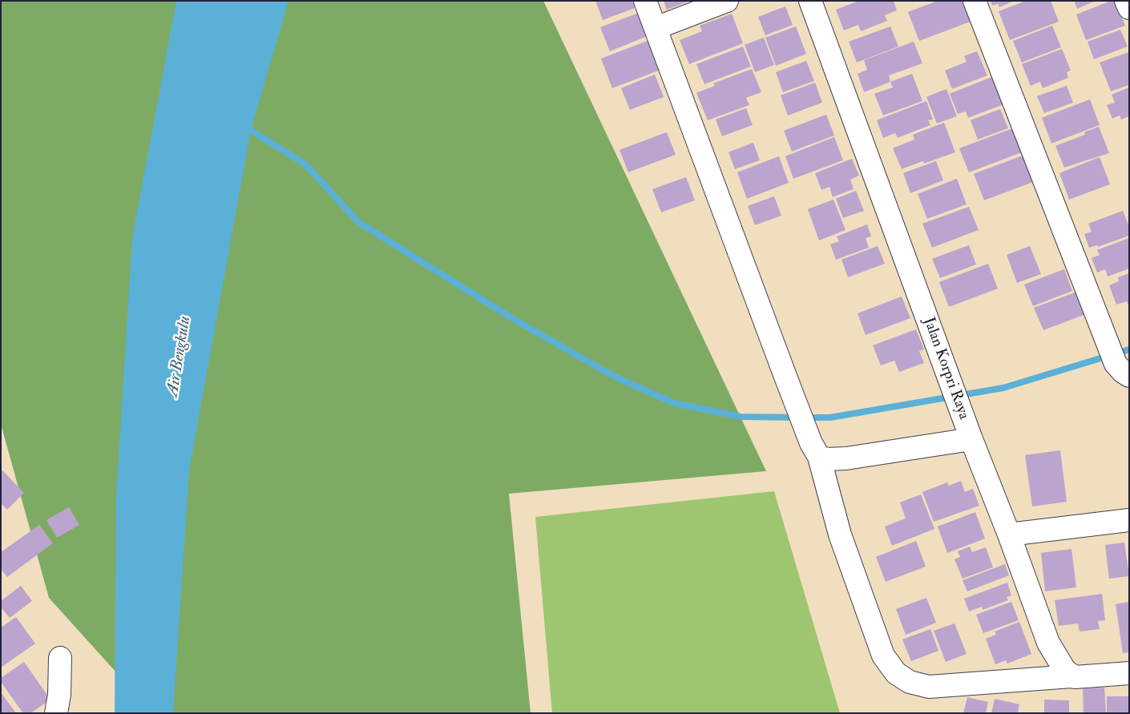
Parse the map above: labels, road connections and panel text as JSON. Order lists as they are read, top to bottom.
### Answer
{
  "streets": {
    "street": ["Jalan Korpri Raya"]
  },
  "water": ["Air Bengkulu"]
}
